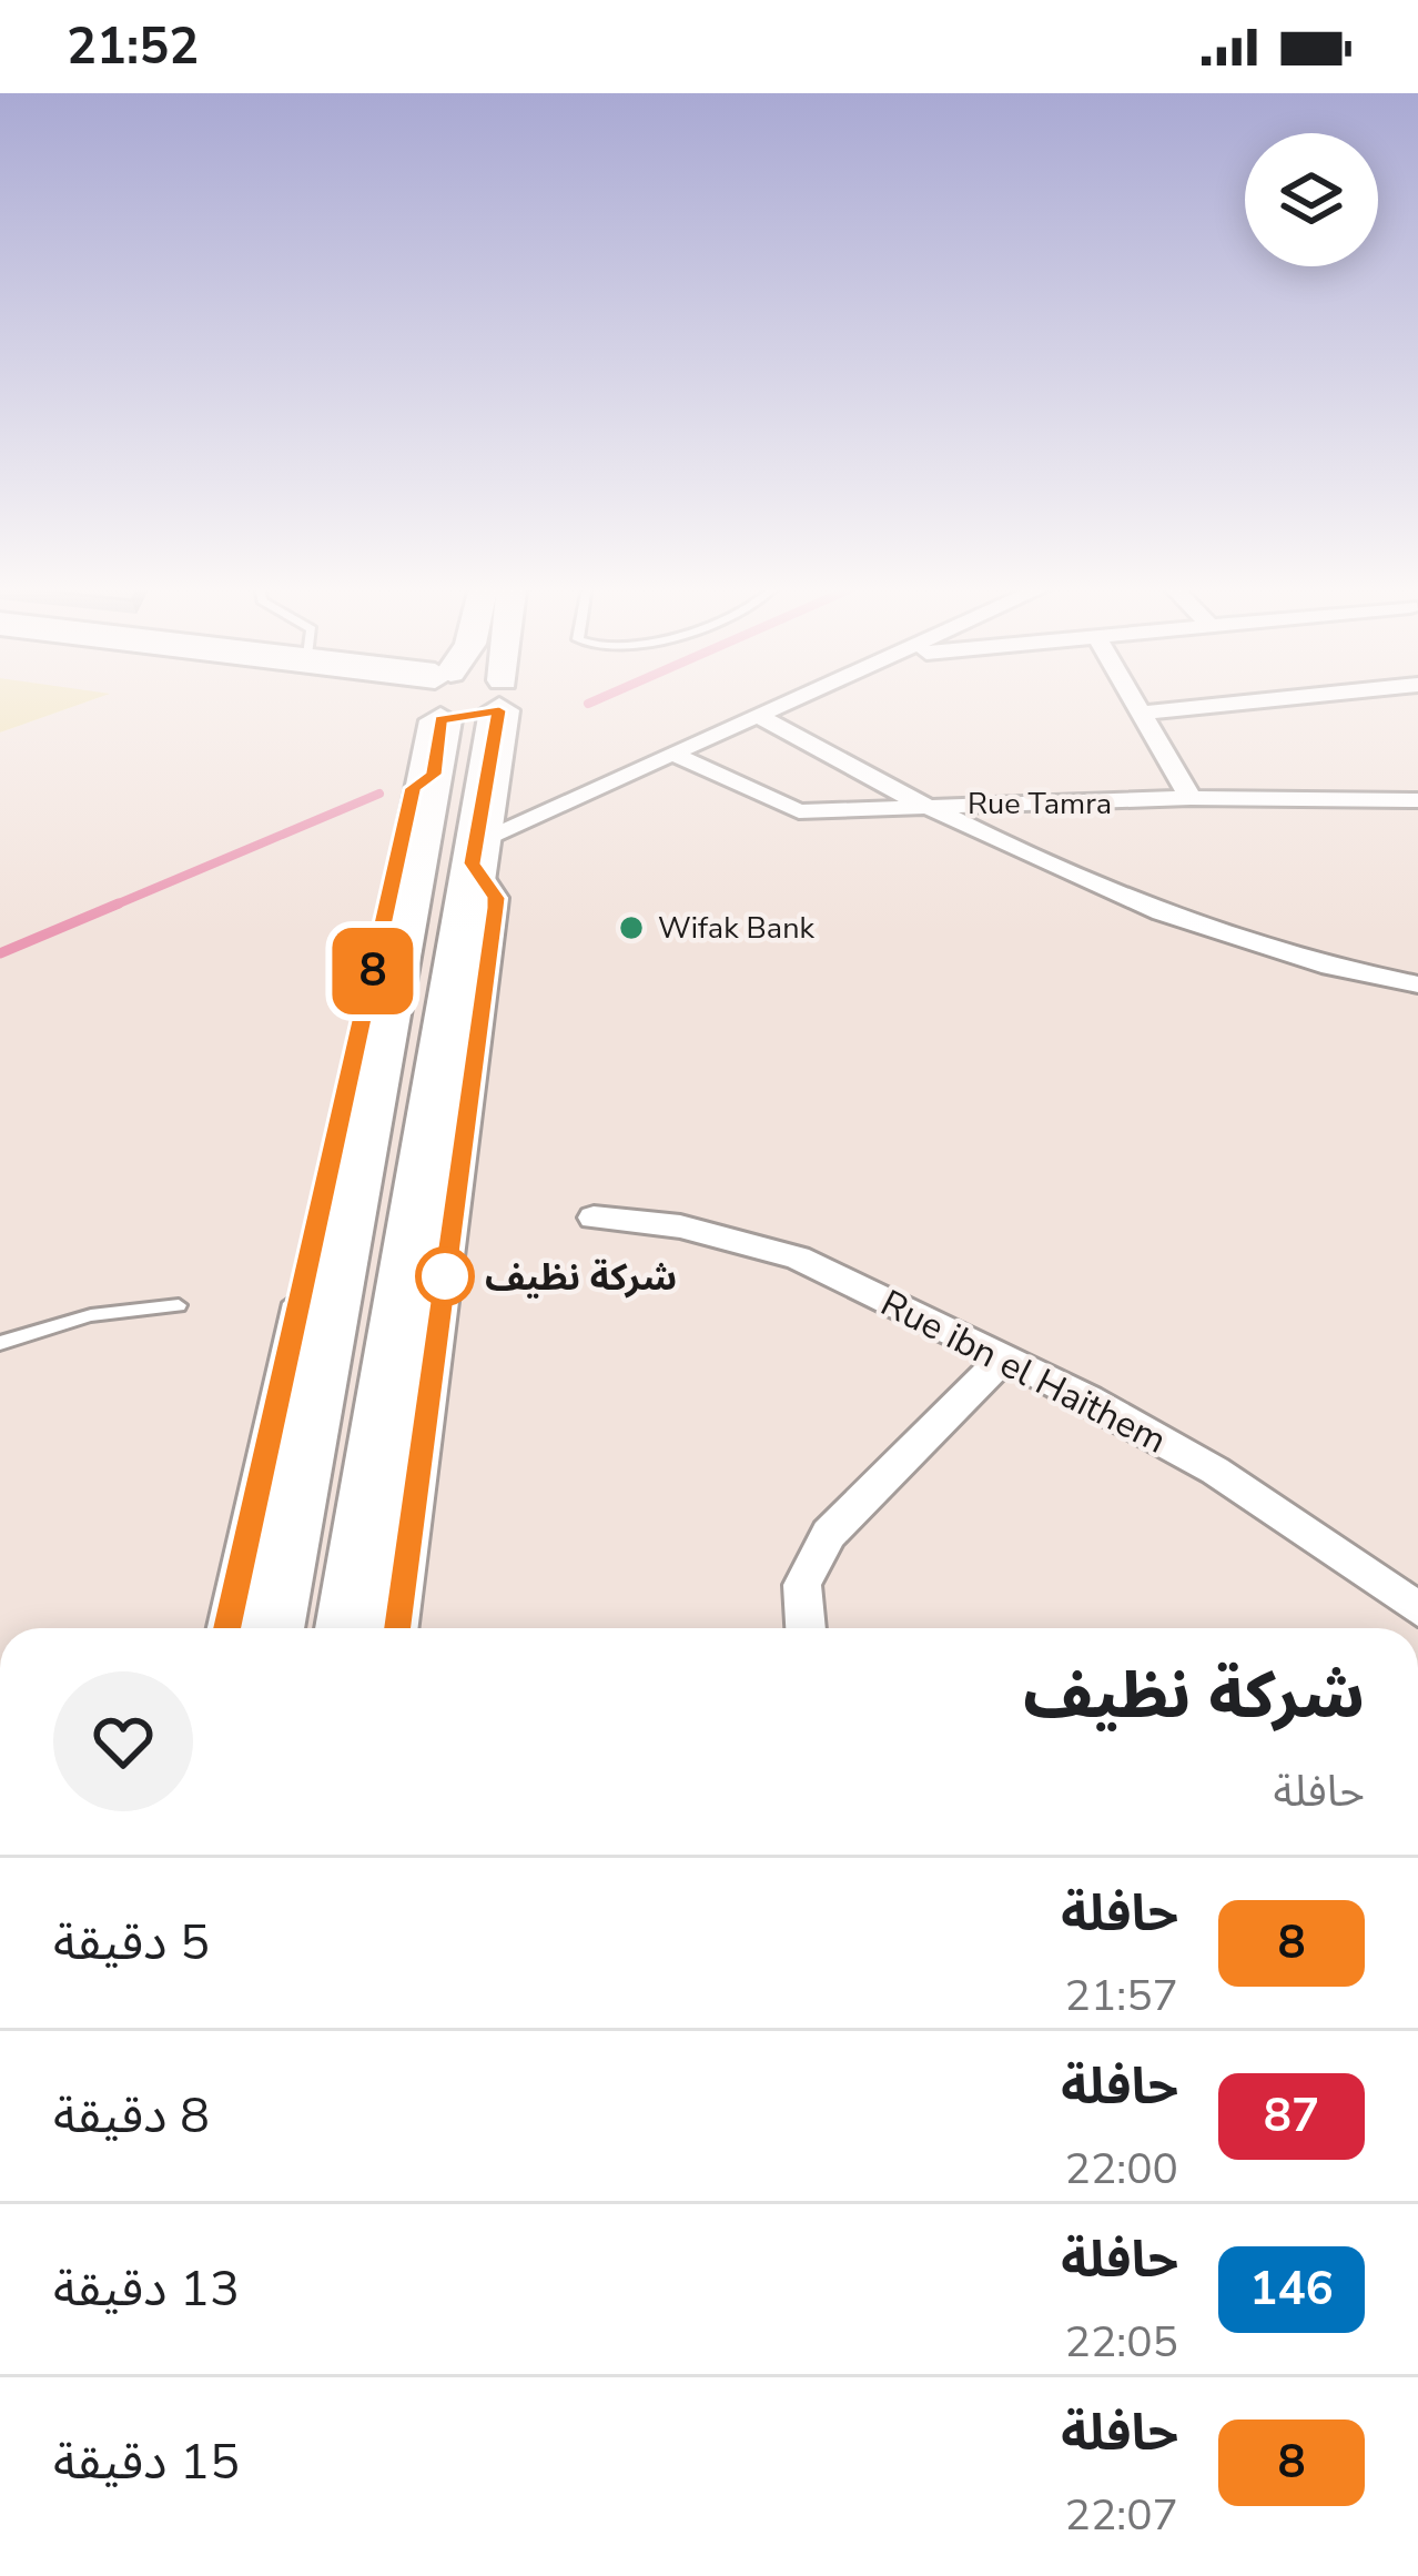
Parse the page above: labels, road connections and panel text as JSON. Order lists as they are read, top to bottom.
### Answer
{
  "streets": {
    "street": ["Rue Tamra", "Rue ibn el Haithem"]
  },
  "places": ["Wifak Bank", "شركة نظيف"],
  "lines": ["bus line 8"],
  "page": {
    "status": "21:52",
    "on_map": "8",
    "heading": ["شركة نظيف", "حافلة"],
    "list": [
      {
        "mark": "8",
        "name": "حافلة",
        "note": "21:57",
        "value": "5 دقيقة"
      },
      {
        "mark": "87",
        "name": "حافلة",
        "note": "22:00",
        "value": "8 دقيقة"
      },
      {
        "mark": "146",
        "name": "حافلة",
        "note": "22:05",
        "value": "13 دقيقة"
      },
      {
        "mark": "8",
        "name": "حافلة",
        "note": "22:07",
        "value": "15 دقيقة"
      }
    ]
  }
}
